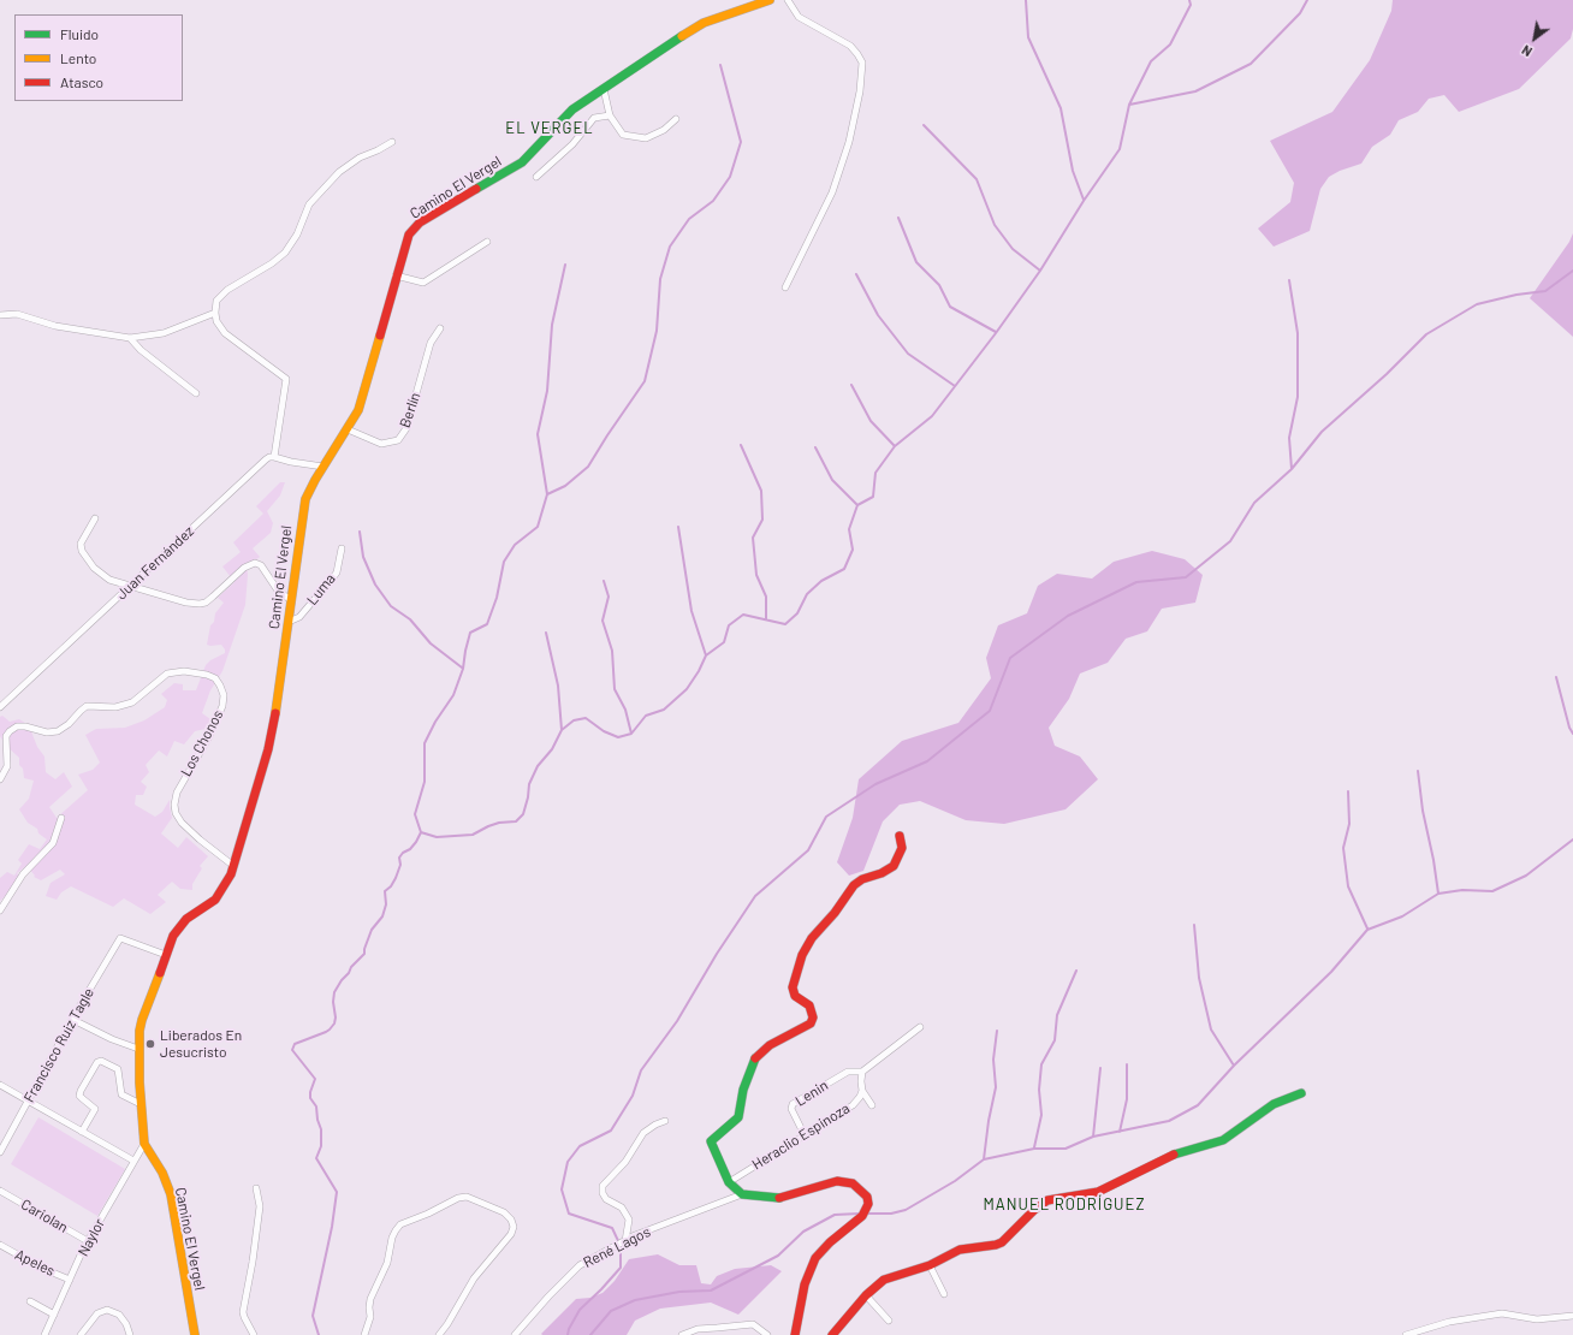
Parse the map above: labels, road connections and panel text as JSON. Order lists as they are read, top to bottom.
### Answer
{
  "streets": {
    "street": [
      "Camino El Vergel",
      "Berlín",
      "Juan Fernández",
      "Luma",
      "Los Chonos",
      "Francisco Ruiz Tagle",
      "Lenin",
      "Heraclio Espinoza",
      "Cariolan",
      "Naylor",
      "René Lagos",
      "Apeles"
    ]
  },
  "crossings": [
    ["Camino El Vergel", "Berlín"],
    ["Camino El Vergel", "Luma"],
    ["Camino El Vergel", "Los Chonos"],
    ["Camino El Vergel", "Francisco Ruiz Tagle"],
    ["Camino El Vergel", "Naylor"],
    ["Lenin", "Heraclio Espinoza"],
    ["Cariolan", "Naylor"],
    ["Naylor", "Apeles"]
  ],
  "districts": ["EL VERGEL", "MANUEL RODRÍGUEZ"],
  "places": ["Liberados En Jesucristo"],
  "legend": ["Fluido", "Lento", "Atasco"],
  "north": "bottom left"
}
